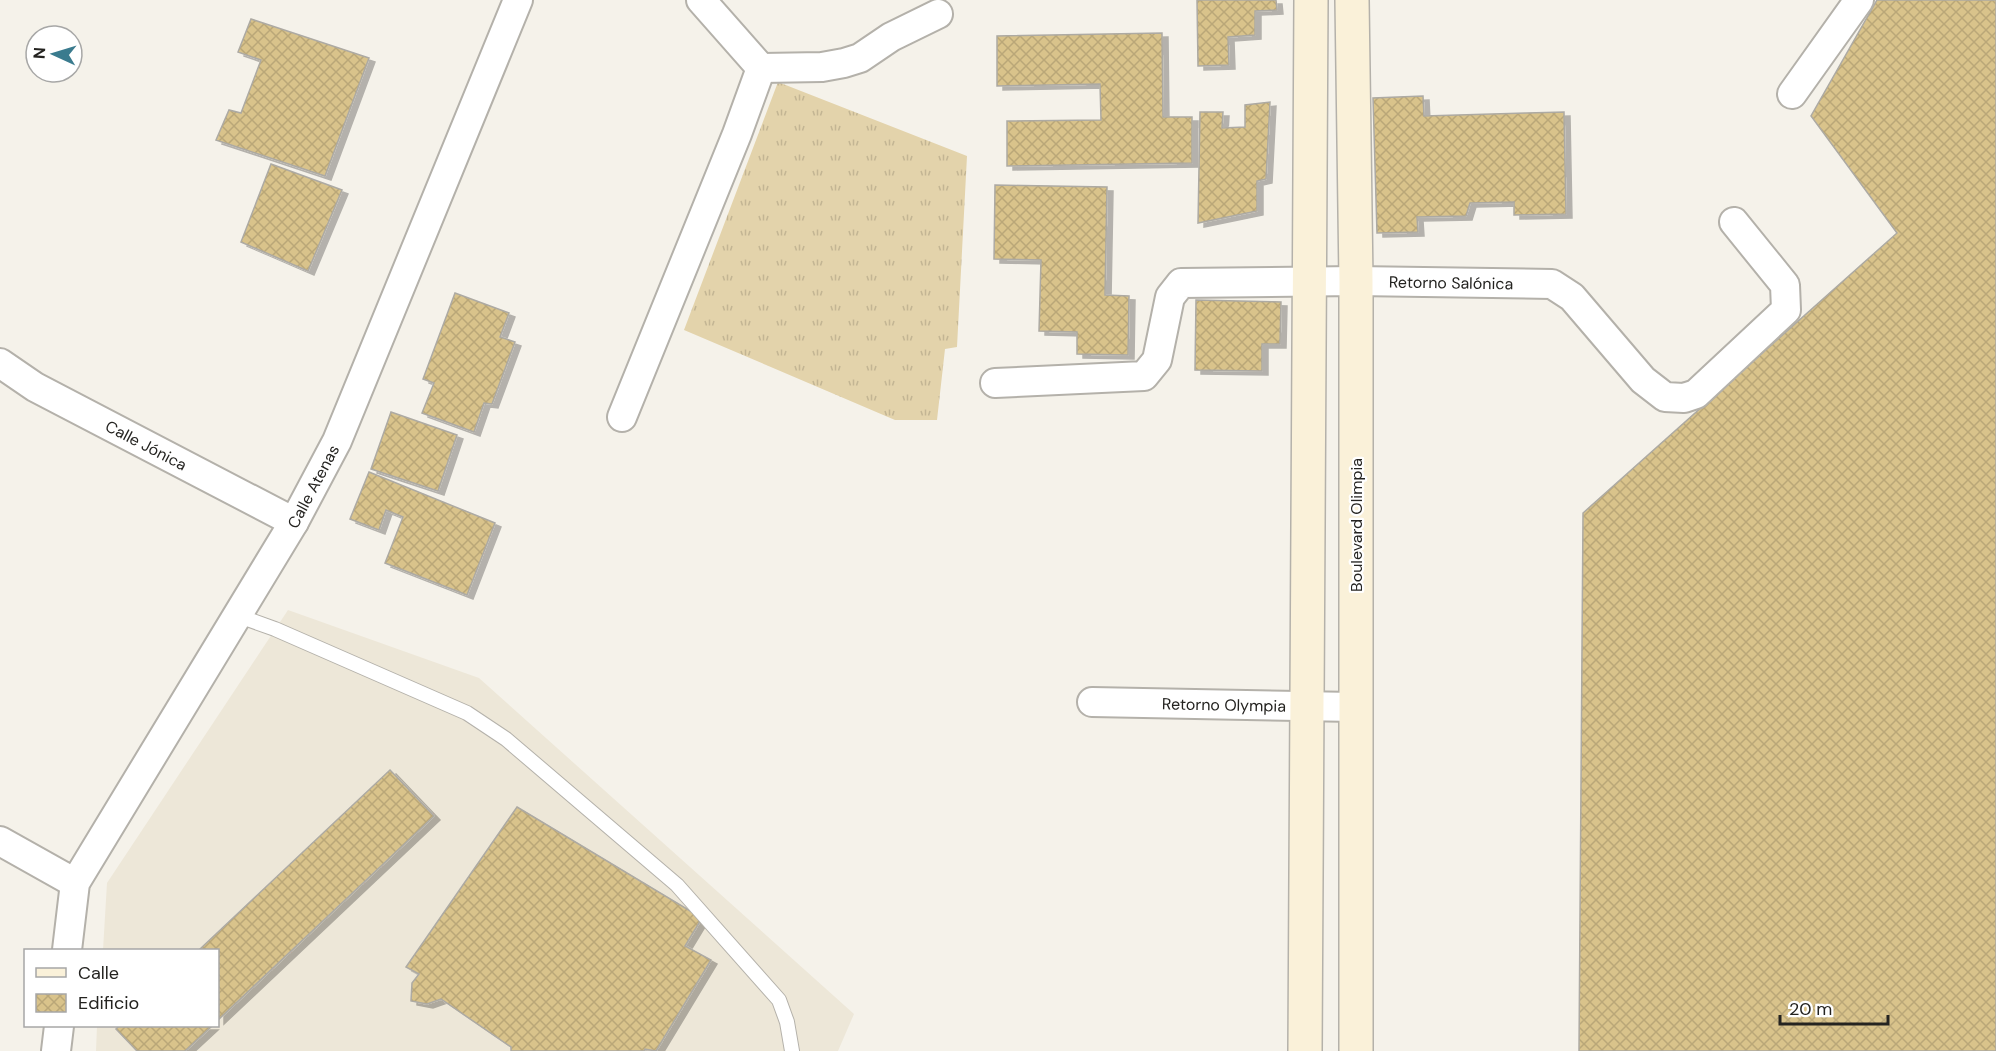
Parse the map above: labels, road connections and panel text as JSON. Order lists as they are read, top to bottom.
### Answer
{
  "streets": {
    "street": [
      "Retorno Salónica",
      "Calle Jónica",
      "Calle Atenas",
      "Boulevard Olimpia",
      "Retorno Olympia"
    ]
  },
  "crossings": [
    ["Retorno Salónica", "Boulevard Olimpia"],
    ["Calle Jónica", "Calle Atenas"],
    ["Boulevard Olimpia", "Retorno Olympia"]
  ],
  "legend": ["Calle", "Edificio"],
  "scale_bar": "20 m",
  "north": "left"
}
